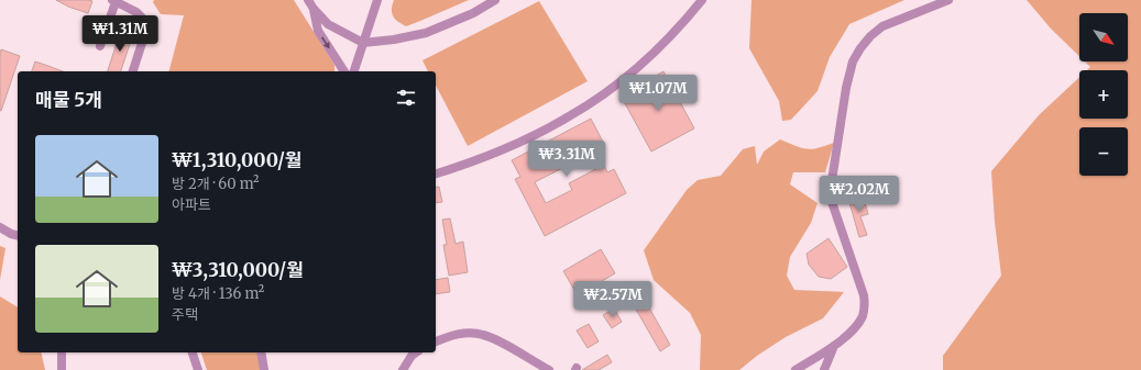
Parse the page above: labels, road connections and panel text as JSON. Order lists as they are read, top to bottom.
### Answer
{
  "north": "bottom right",
  "page": {
    "map_buttons": ["+", "−"],
    "price": [
      "₩1.31M",
      "₩1.07M",
      "₩3.31M",
      "₩2.02M",
      "₩2.57M"
    ],
    "heading": "매물 5개",
    "list": [
      {
        "name": "₩1,310,000/월",
        "note": "방 2개 · 60 m² · 아파트"
      },
      {
        "name": "₩3,310,000/월",
        "note": "방 4개 · 136 m² · 주택"
      }
    ]
  }
}
